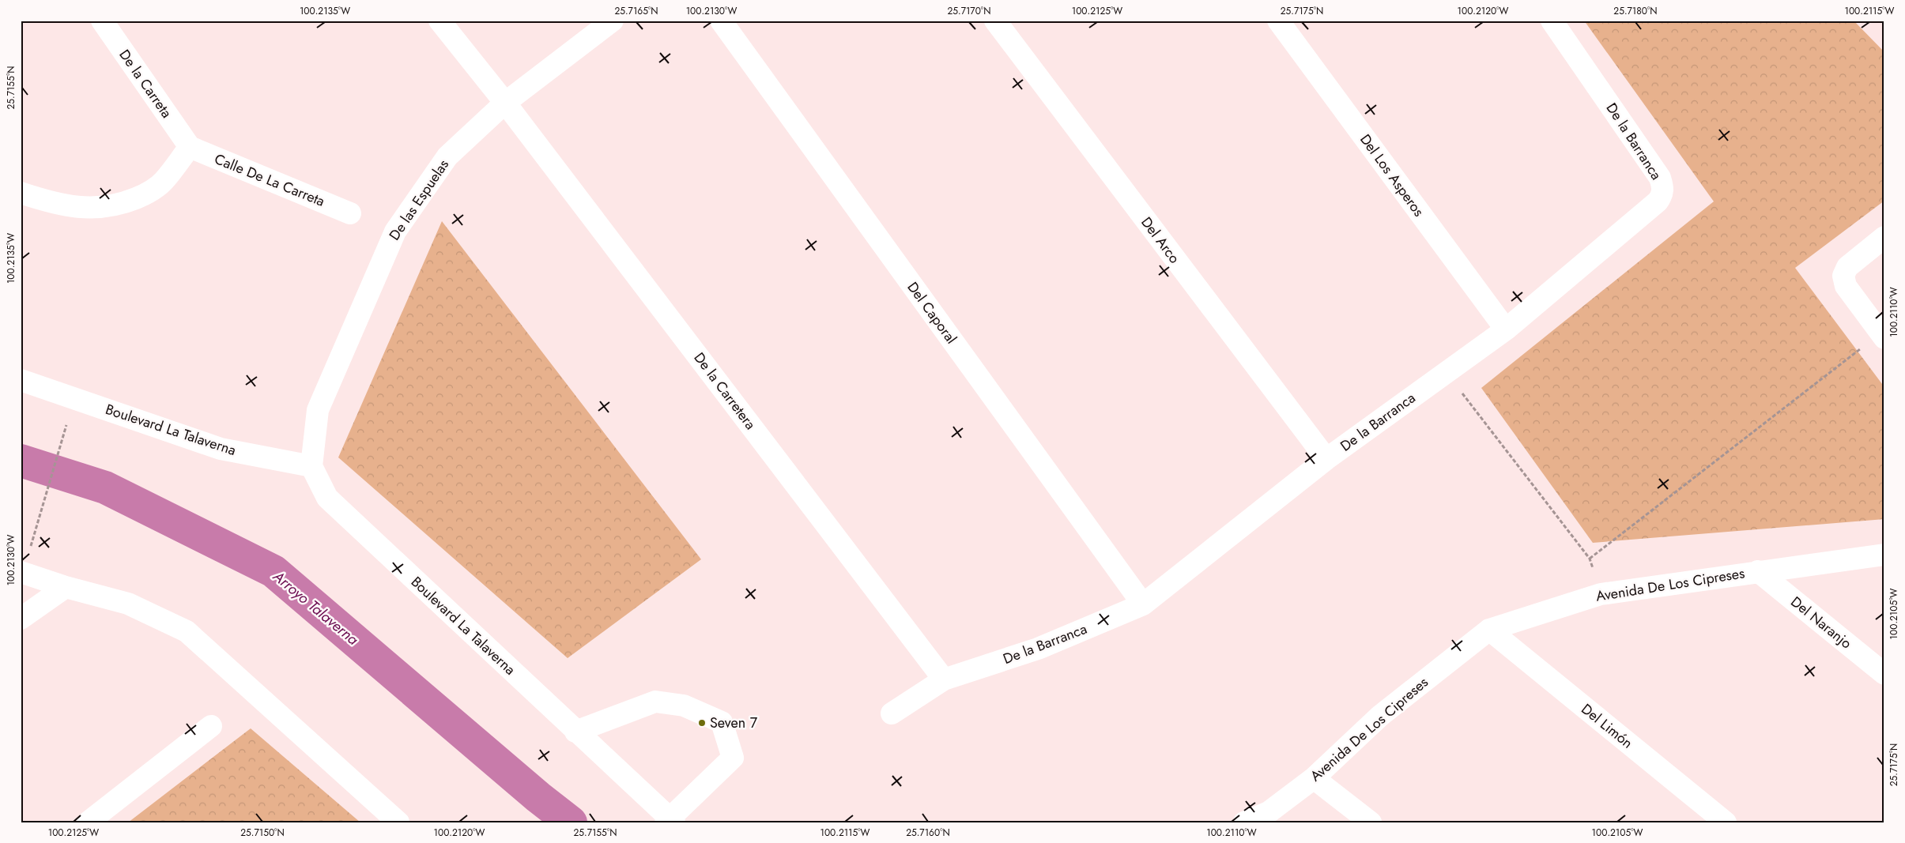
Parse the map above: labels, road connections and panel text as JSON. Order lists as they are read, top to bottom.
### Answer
{
  "streets": {
    "street": [
      "De la Carreta",
      "De la Barranca",
      "Del Los Asperos",
      "Calle De La Carreta",
      "De las Espuelas",
      "Del Arco",
      "Del Caporal",
      "De la Carretera",
      "Boulevard La Talaverna",
      "Avenida De Los Cipreses",
      "Del Naranjo",
      "Del Limón"
    ]
  },
  "crossings": [
    ["De la Carreta", "Calle De La Carreta"],
    ["De la Barranca", "Del Los Asperos"],
    ["De la Barranca", "Del Arco"],
    ["De la Barranca", "Del Caporal"],
    ["De la Barranca", "De la Carretera"],
    ["De las Espuelas", "De la Carretera"],
    ["De las Espuelas", "Boulevard La Talaverna"],
    ["Avenida De Los Cipreses", "Del Naranjo"],
    ["Avenida De Los Cipreses", "Del Limón"]
  ],
  "water": ["Arroyo Talaverna"],
  "places": ["Seven 7"],
  "coordinates": [
    "100.2135°W",
    "25.7165°N",
    "100.2130°W",
    "25.7170°N",
    "100.2125°W",
    "25.7175°N",
    "100.2120°W",
    "25.7180°N",
    "100.2115°W",
    "25.7155°N",
    "100.2110°W",
    "100.2105°W",
    "25.7150°N",
    "25.7160°N"
  ]
}
